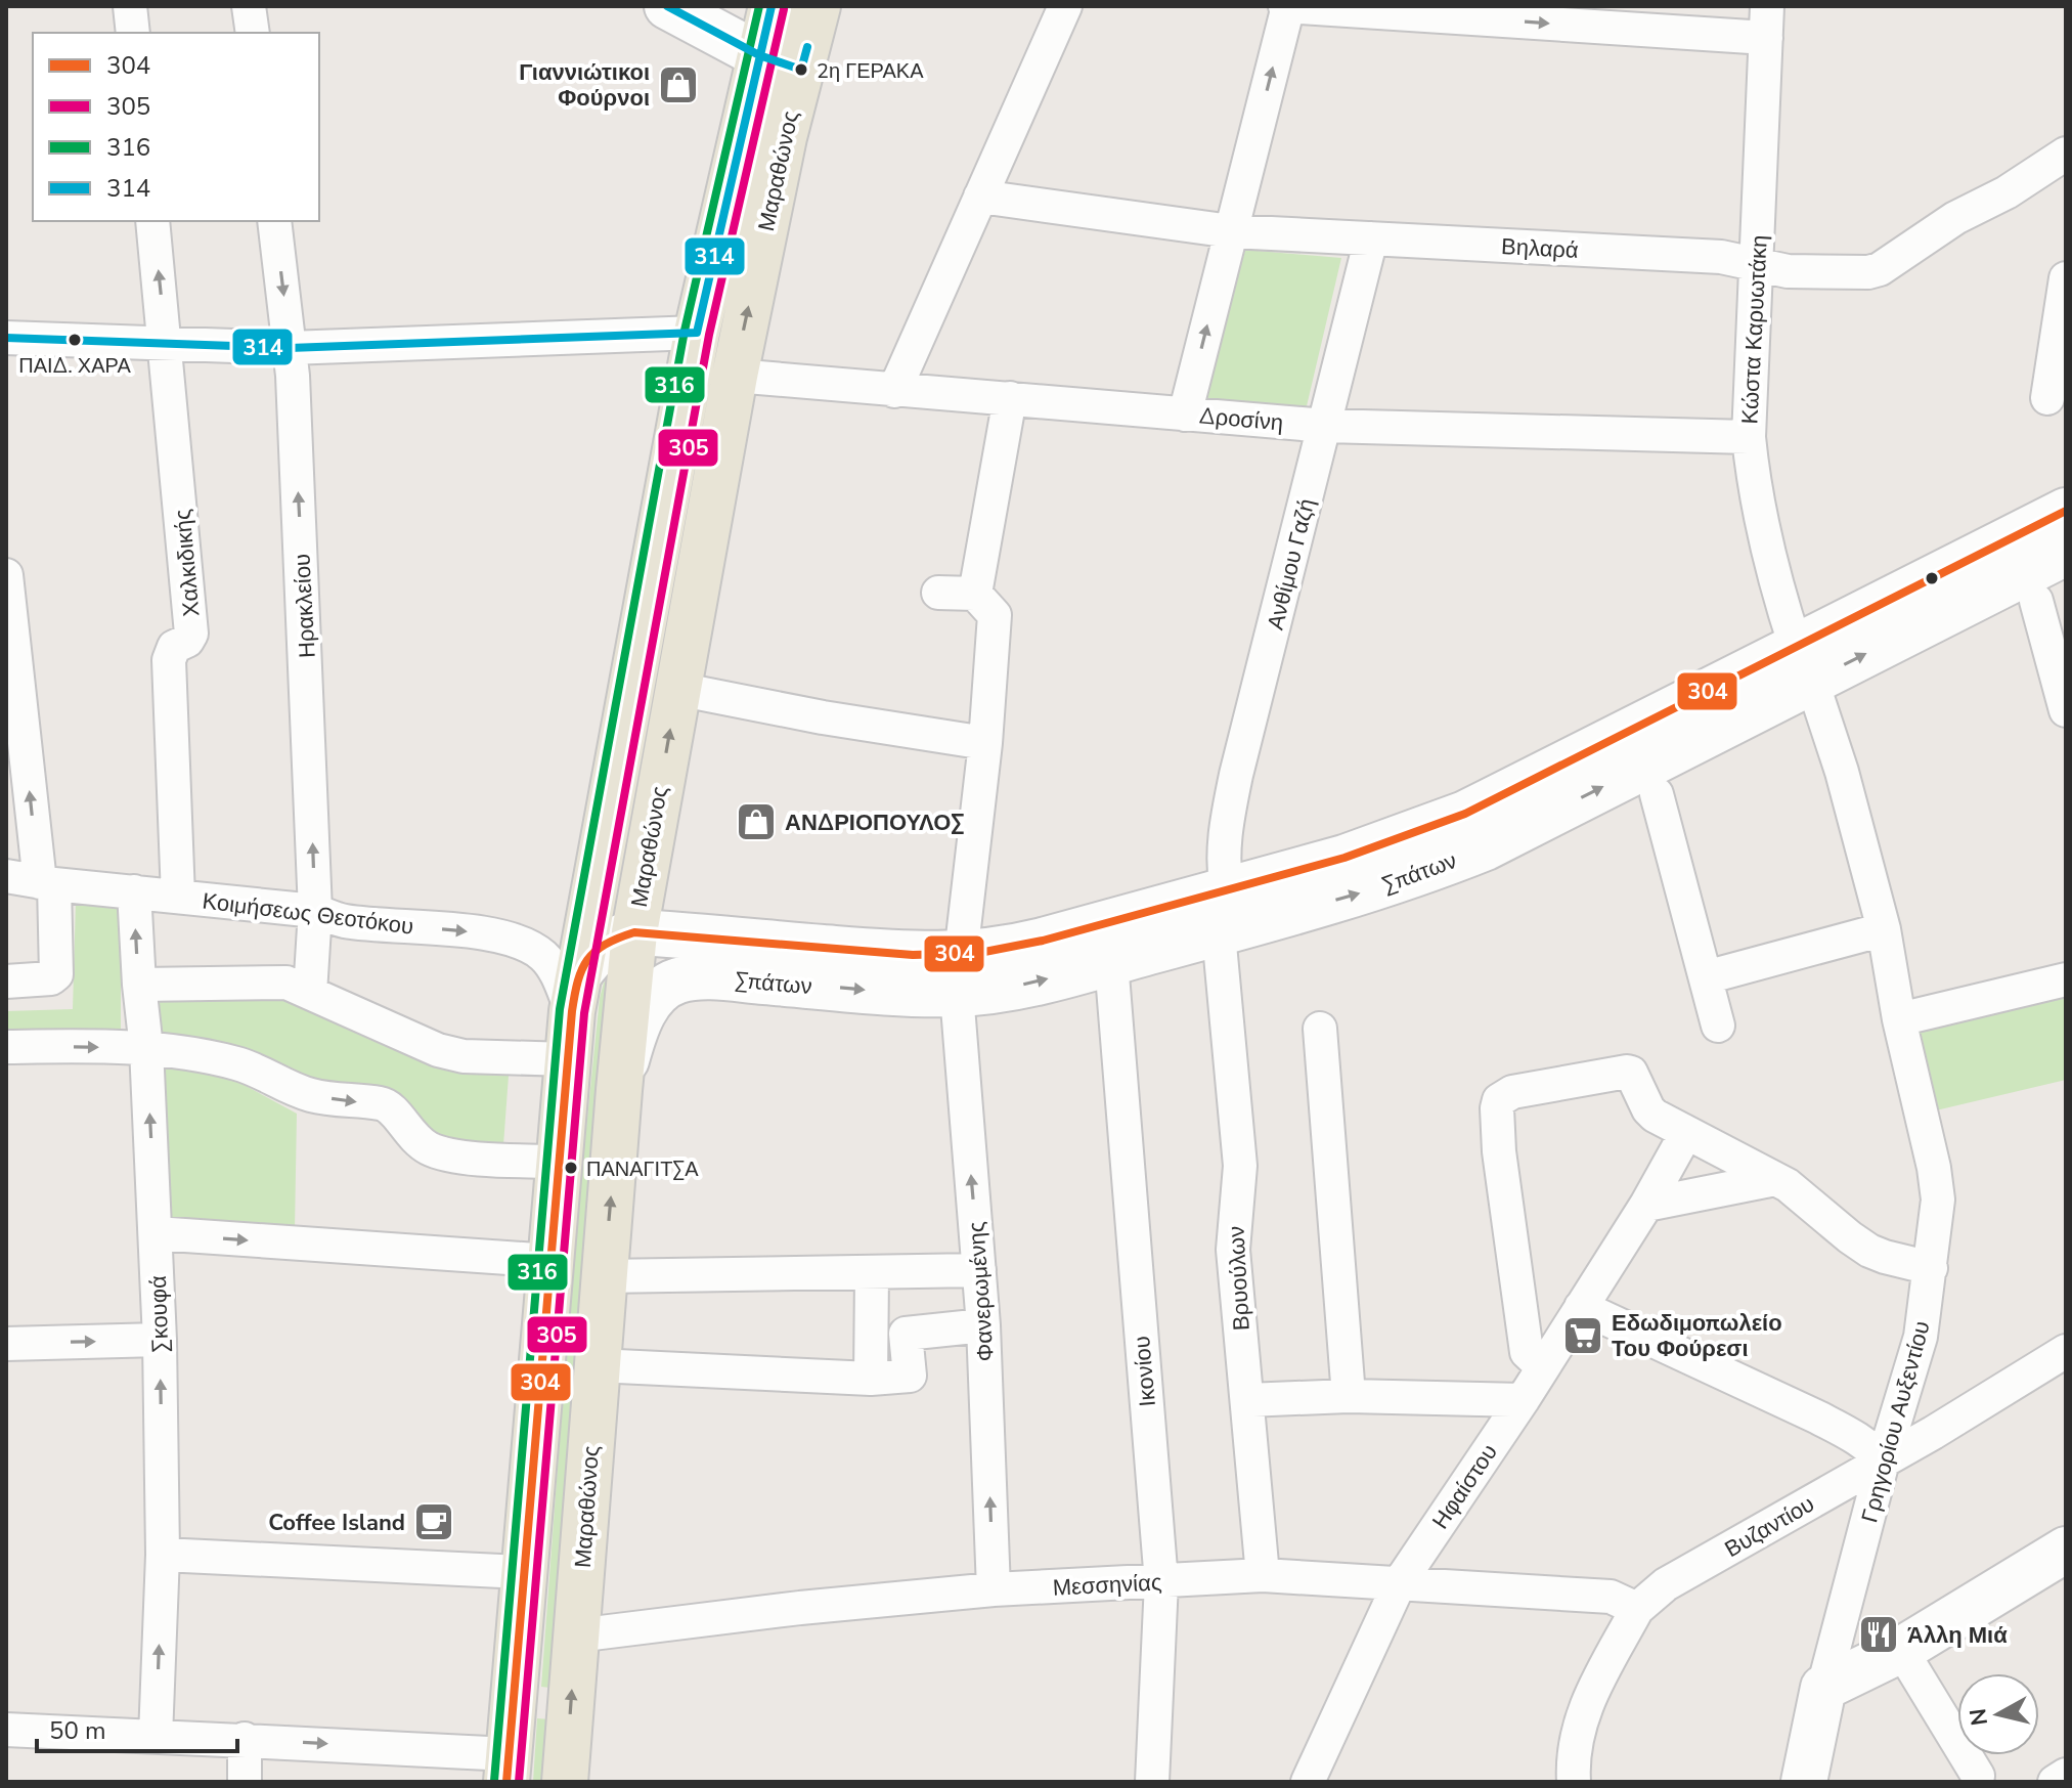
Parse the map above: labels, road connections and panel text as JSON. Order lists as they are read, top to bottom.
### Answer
{
  "streets": {
    "main road": ["Μαραθώνος", "Σπάτων", "Γρηγορίου Αυξεντίου"],
    "street": [
      "Βηλαρά",
      "Κώστα Καρυωτάκη",
      "Δροσίνη",
      "Χαλκιδικής",
      "Ανθίμου Γαζή",
      "Ηρακλείου",
      "Κοιμήσεως Θεοτόκου",
      "Βρυούλων",
      "Φανερωμένης",
      "Σκουφά",
      "Ικονίου",
      "Ηφαίστου",
      "Βυζαντίου",
      "Μεσσηνίας"
    ]
  },
  "crossings": [
    ["Μαραθώνος", "Δροσίνη"],
    ["Μαραθώνος", "Σπάτων"],
    ["Μαραθώνος", "Κοιμήσεως Θεοτόκου"],
    ["Μαραθώνος", "Μεσσηνίας"],
    ["Βηλαρά", "Κώστα Καρυωτάκη"],
    ["Βηλαρά", "Ανθίμου Γαζή"],
    ["Κώστα Καρυωτάκη", "Δροσίνη"],
    ["Κώστα Καρυωτάκη", "Σπάτων"],
    ["Κώστα Καρυωτάκη", "Γρηγορίου Αυξεντίου"],
    ["Δροσίνη", "Ανθίμου Γαζή"],
    ["Χαλκιδικής", "Κοιμήσεως Θεοτόκου"],
    ["Ανθίμου Γαζή", "Σπάτων"],
    ["Ανθίμου Γαζή", "Βρυούλων"],
    ["Ηρακλείου", "Κοιμήσεως Θεοτόκου"],
    ["Σπάτων", "Βρυούλων"],
    ["Σπάτων", "Φανερωμένης"],
    ["Σπάτων", "Ικονίου"],
    ["Κοιμήσεως Θεοτόκου", "Σκουφά"],
    ["Βρυούλων", "Μεσσηνίας"],
    ["Φανερωμένης", "Μεσσηνίας"],
    ["Ικονίου", "Μεσσηνίας"],
    ["Γρηγορίου Αυξεντίου", "Βυζαντίου"],
    ["Ηφαίστου", "Μεσσηνίας"],
    ["Βυζαντίου", "Μεσσηνίας"]
  ],
  "one_way": ["Φανερωμένης", "Σκουφά"],
  "places": {
    "other": ["2η ΓΕΡΑΚΑ", "ΠΑΙΔ. ΧΑΡΑ", "ΠΑΝΑΓΙΤΣΑ"],
    "shop": ["Γιαννιώτικοι Φούρνοι", "ΑΝΔΡΙΟΠΟΥΛΟΣ"],
    "supermarket": ["Εδωδιμοπωλείο Του Φούρεσι"],
    "cafe": ["Coffee Island"],
    "restaurant": ["Άλλη Μιά"]
  },
  "lines": [
    "transit line 316",
    "transit line 314",
    "transit line 305",
    "transit line 304"
  ],
  "legend": [
    "304",
    "305",
    "316",
    "314"
  ],
  "scale_bar": "50 m",
  "north": "left"
}
